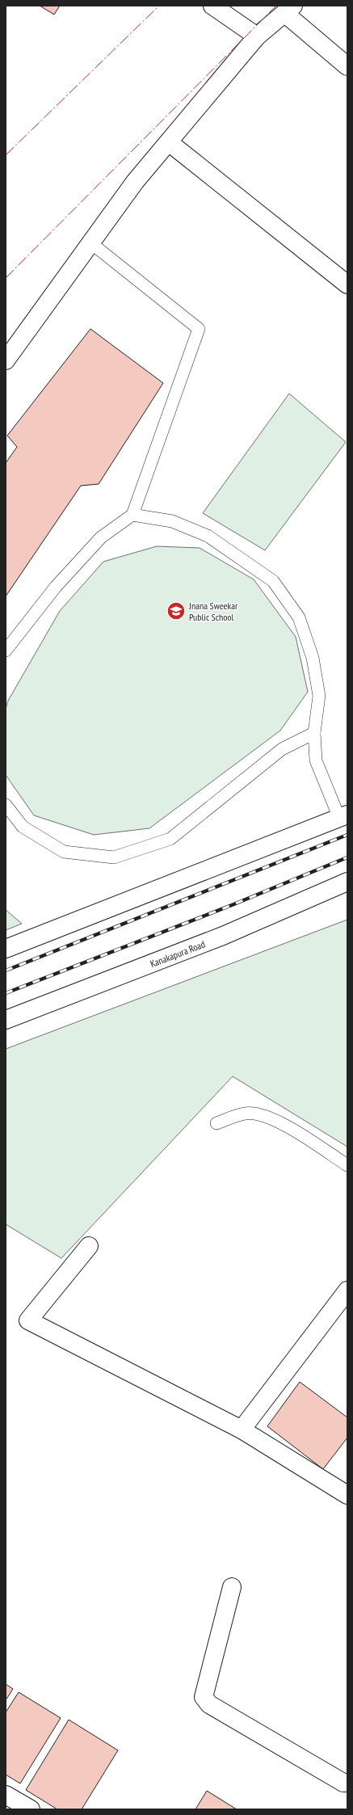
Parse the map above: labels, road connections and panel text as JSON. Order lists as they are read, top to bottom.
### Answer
{
  "streets": {
    "main road": ["Kanakapura Road"]
  },
  "places": {
    "school or university": ["Jnana Sweekar Public School"]
  }
}
